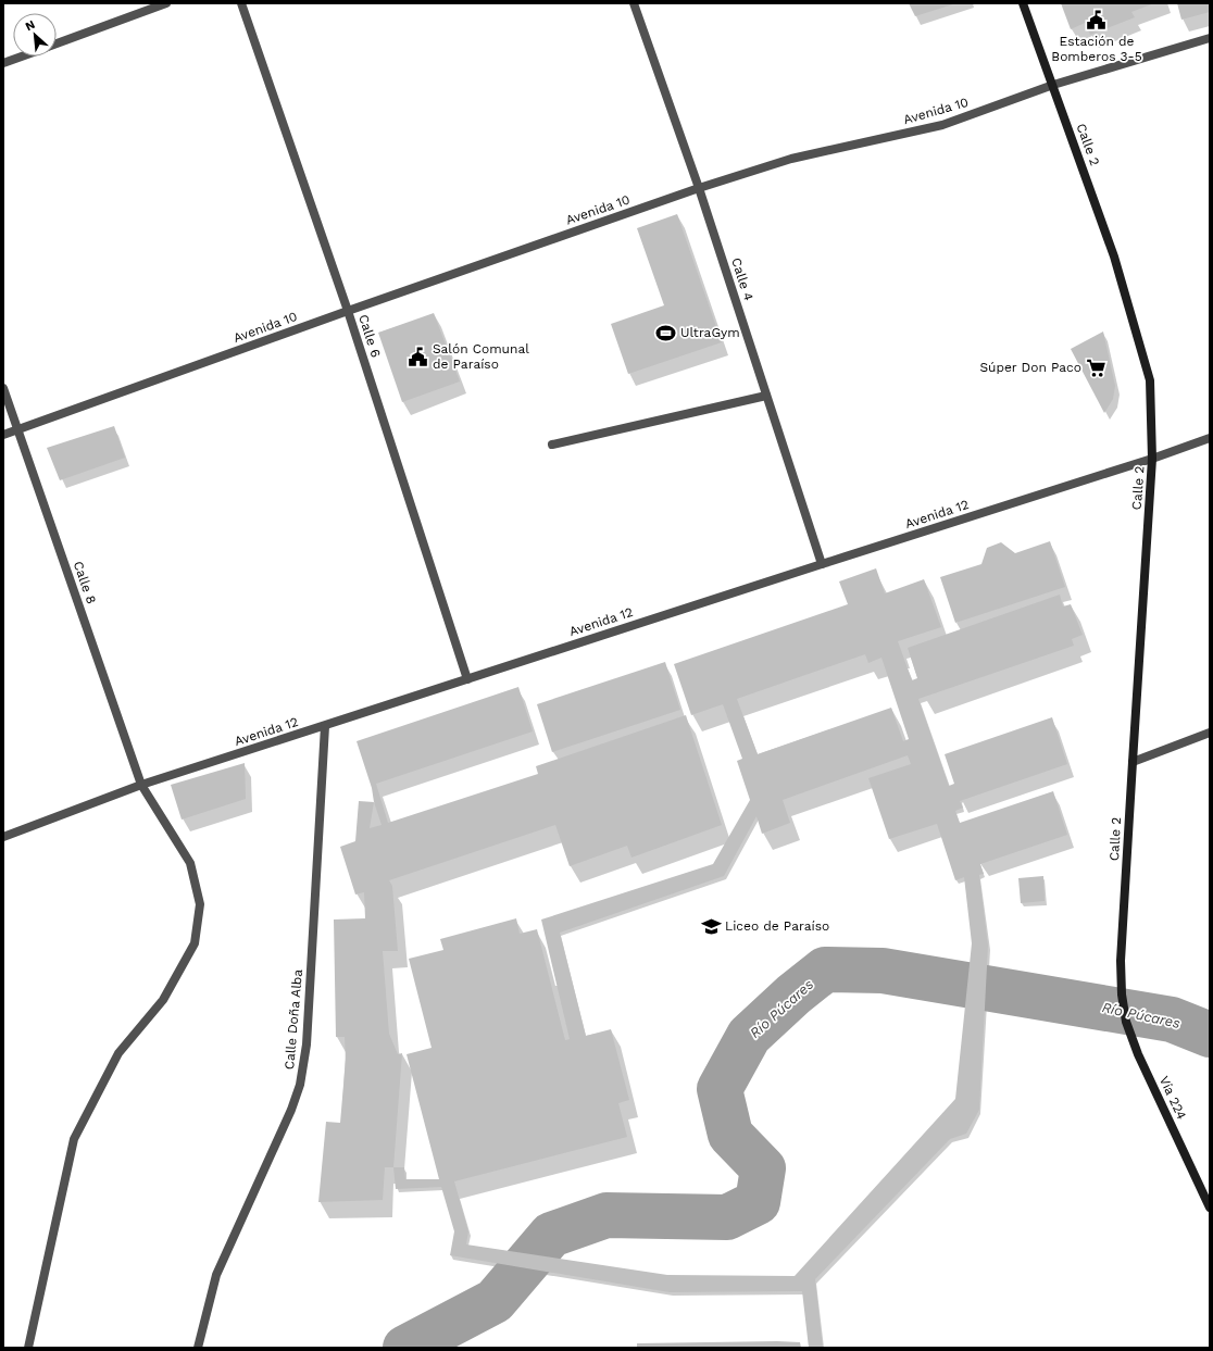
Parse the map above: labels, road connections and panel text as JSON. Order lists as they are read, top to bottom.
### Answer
{
  "streets": {
    "main road": ["Calle 2", "Vía 224"],
    "street": [
      "Avenida 10",
      "Calle 4",
      "Calle 6",
      "Avenida 12",
      "Calle 8",
      "Calle Doña Alba"
    ]
  },
  "crossings": [
    ["Avenida 10", "Calle 2"],
    ["Avenida 10", "Calle 4"],
    ["Avenida 10", "Calle 6"],
    ["Avenida 10", "Calle 8"],
    ["Calle 2", "Avenida 12"],
    ["Calle 2", "Vía 224"],
    ["Calle 4", "Avenida 12"],
    ["Calle 6", "Avenida 12"],
    ["Avenida 12", "Calle 8"],
    ["Avenida 12", "Calle Doña Alba"]
  ],
  "water": ["Río Púcares"],
  "places": {
    "public building": ["Estación de Bomberos 3-5", "Salón Comunal de Paraíso"],
    "sports": ["UltraGym"],
    "supermarket": ["Súper Don Paco"],
    "school or university": ["Liceo de Paraíso"]
  },
  "north": "top left"
}
